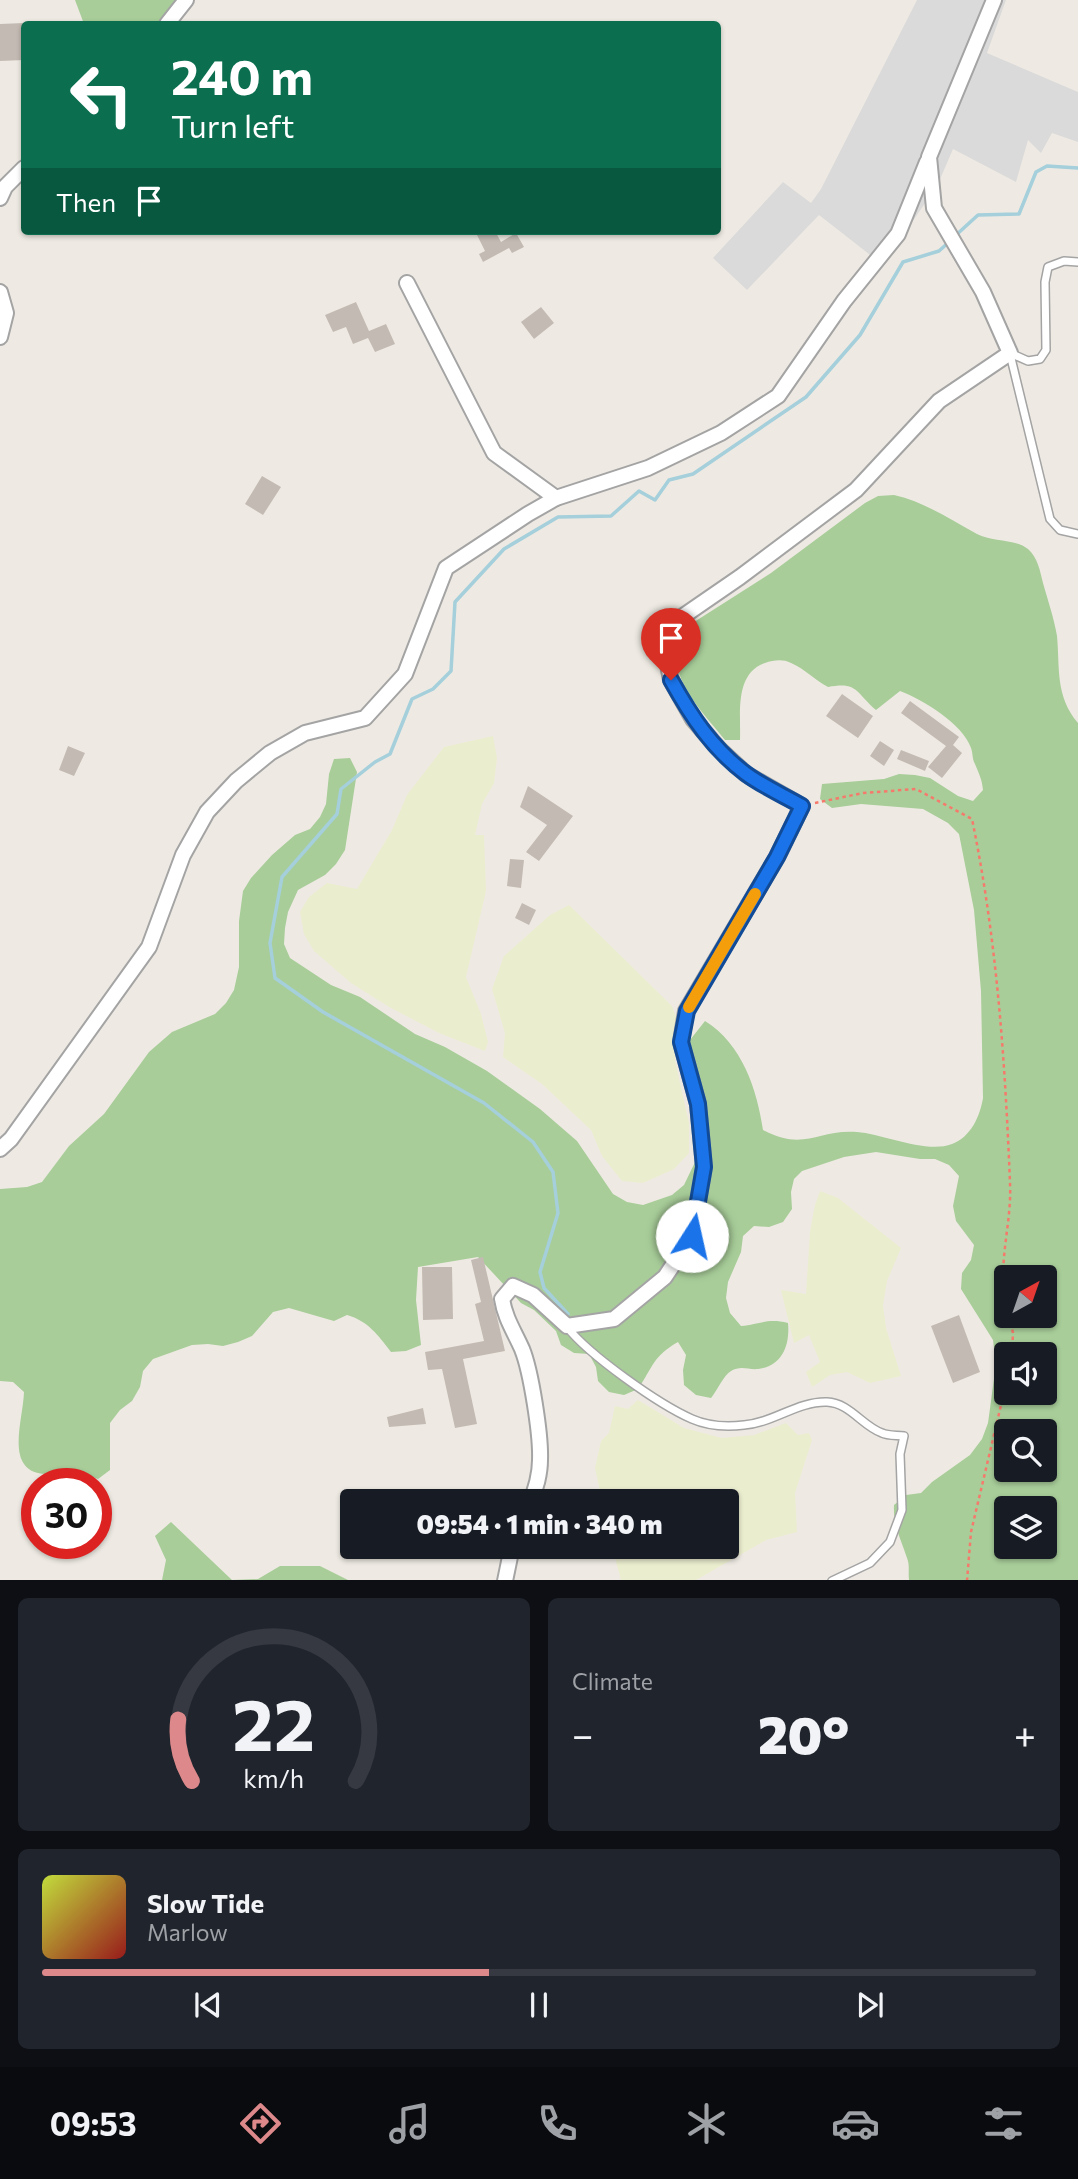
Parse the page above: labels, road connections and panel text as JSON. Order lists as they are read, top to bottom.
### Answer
{
  "north": "top right",
  "page": {
    "turn": ["240 m", "Turn left"],
    "then": "Then",
    "limit": "30",
    "trip": "09:54 · 1 min · 340 m",
    "tile": "Climate",
    "heat": ["−", "20°", "+"],
    "song": ["Slow Tide", "Marlow"],
    "tabs": "09:53",
    "gauge": ["22", "km/h"]
  }
}
